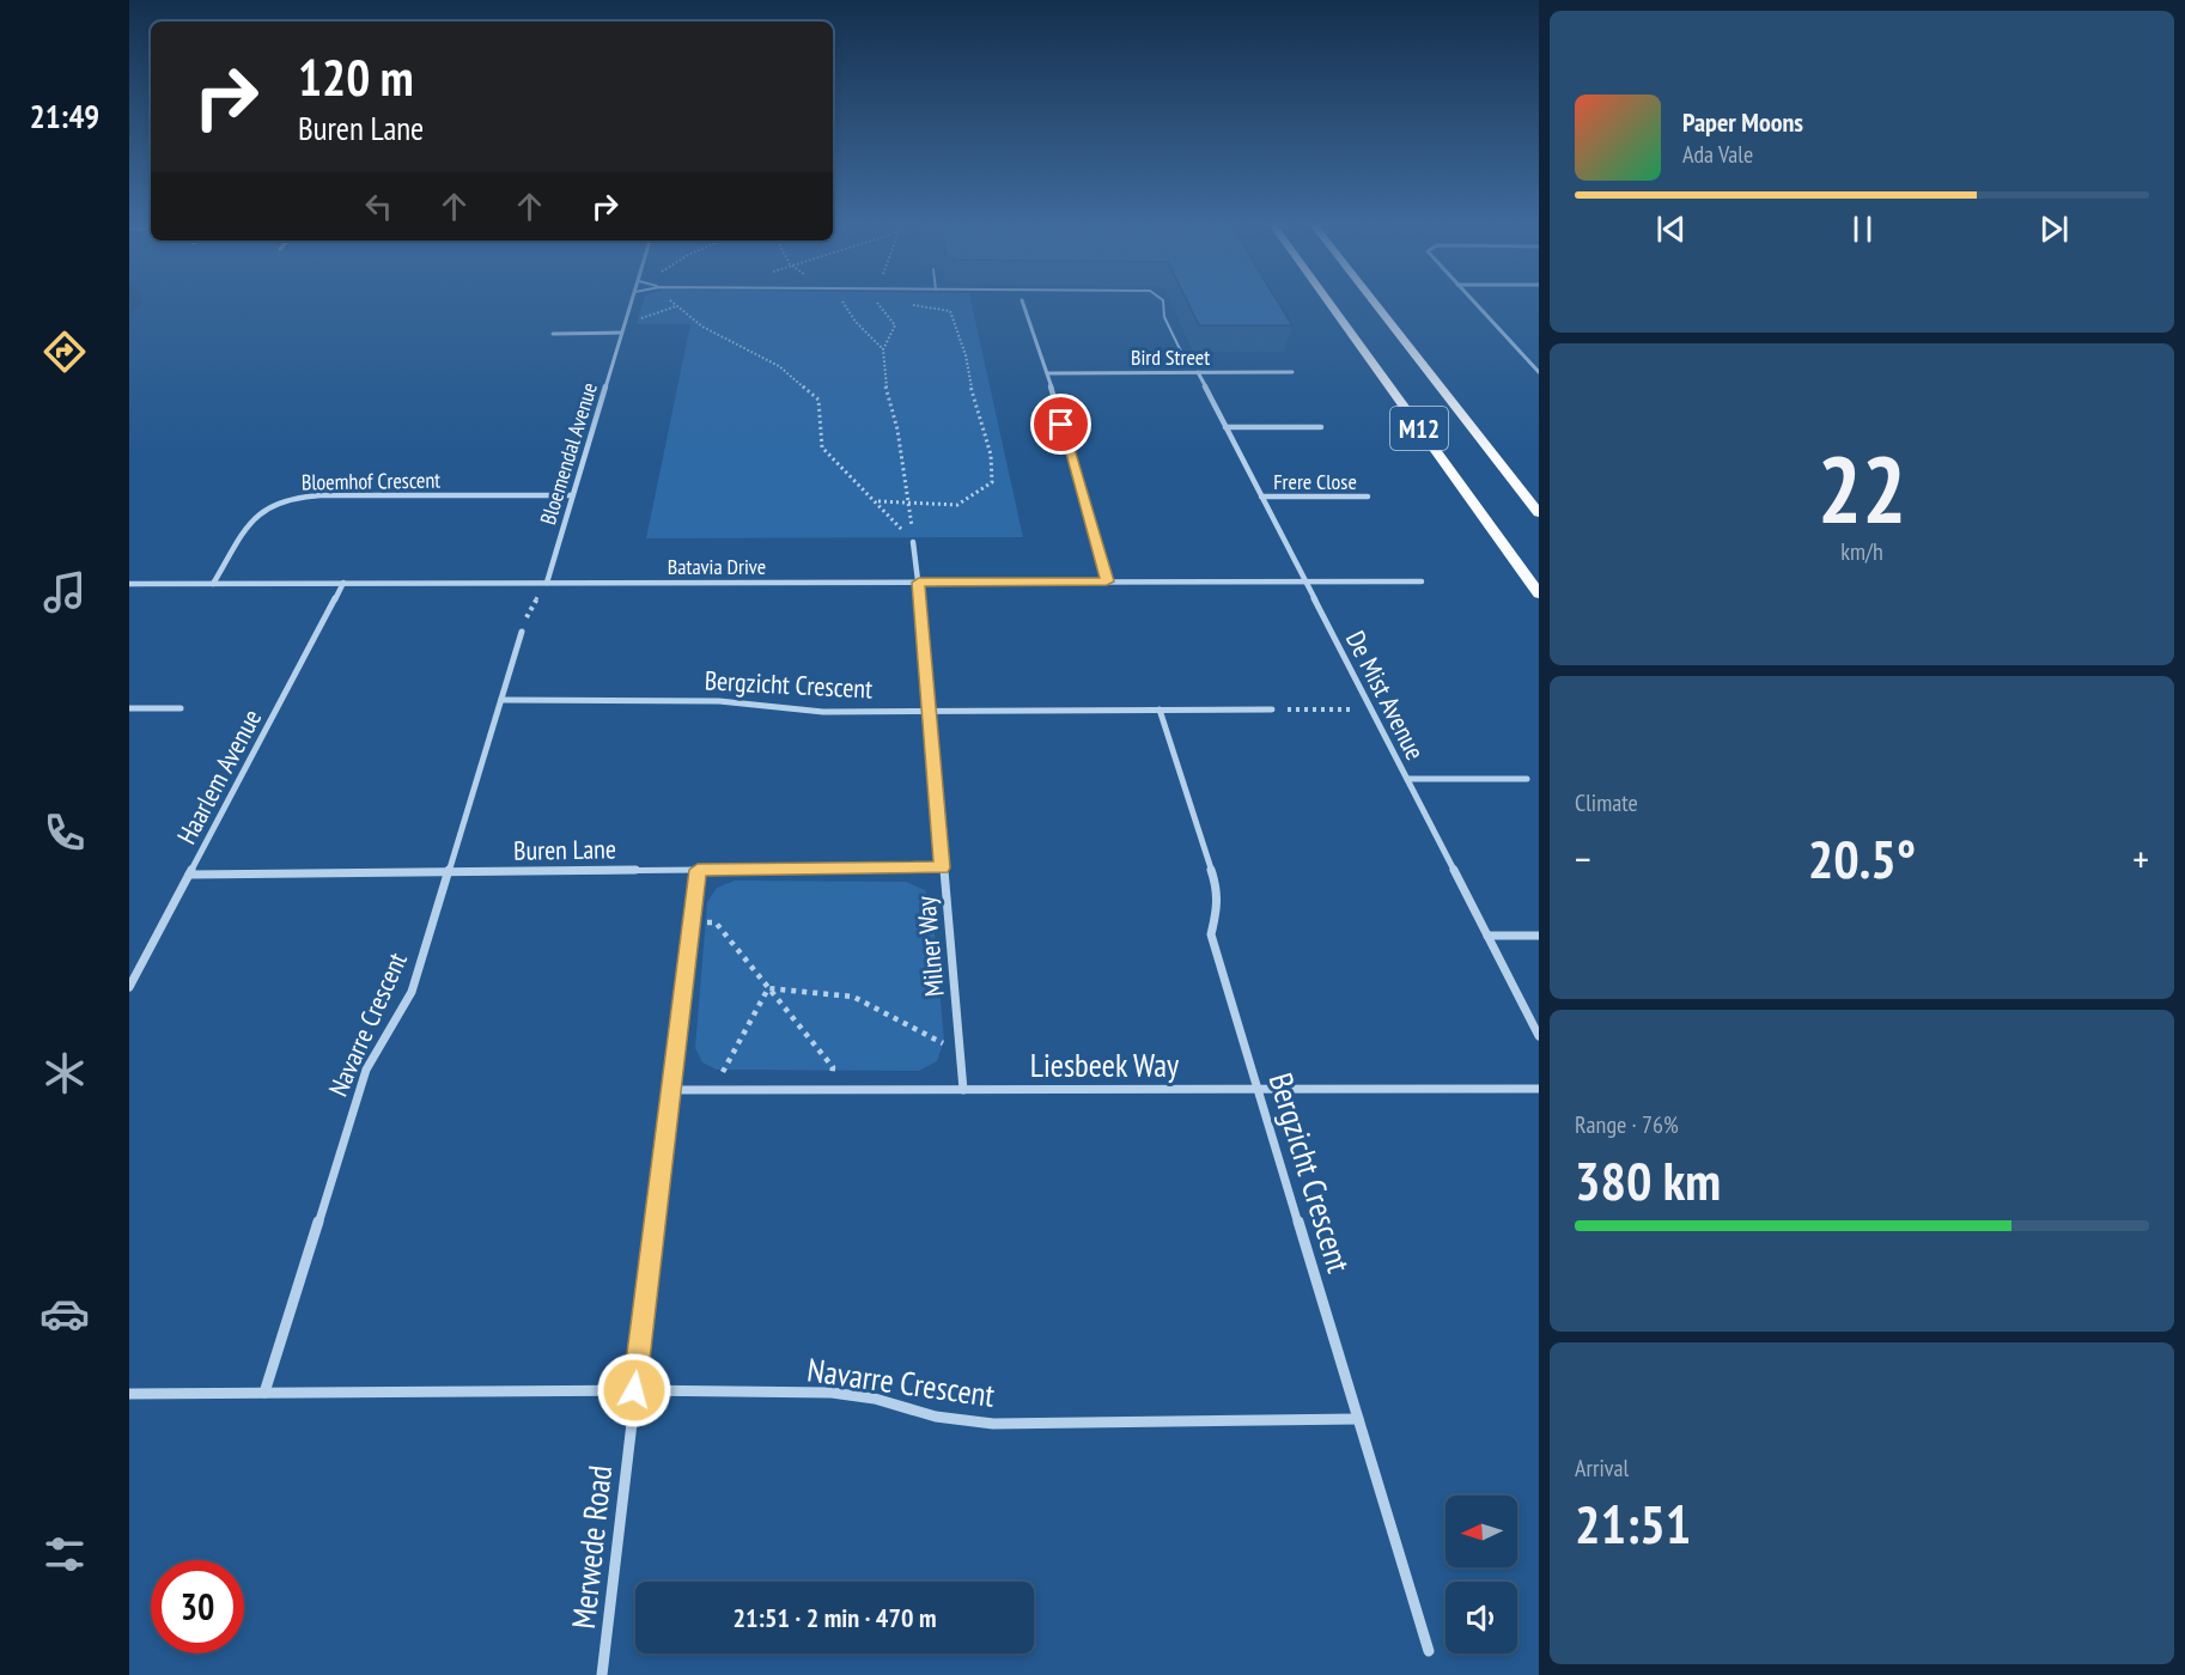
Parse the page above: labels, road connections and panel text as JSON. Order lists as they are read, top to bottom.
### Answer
{
  "streets": {
    "main road": ["M12"],
    "street": [
      "Bird Street",
      "Bloemendal Avenue",
      "Bloemhof Crescent",
      "Frere Close",
      "Batavia Drive",
      "Bergzicht Crescent",
      "De Mist Avenue",
      "Haarlem Avenue",
      "Buren Lane",
      "Milner Way",
      "Navarre Crescent",
      "Liesbeek Way",
      "Merwede Road"
    ]
  },
  "crossings": [
    ["Bird Street", "De Mist Avenue"],
    ["Bloemendal Avenue", "Bloemhof Crescent"],
    ["Bloemendal Avenue", "Batavia Drive"],
    ["Bloemhof Crescent", "Batavia Drive"],
    ["Frere Close", "De Mist Avenue"],
    ["Batavia Drive", "De Mist Avenue"],
    ["Batavia Drive", "Haarlem Avenue"],
    ["Batavia Drive", "Milner Way"],
    ["Bergzicht Crescent", "Milner Way"],
    ["Bergzicht Crescent", "Navarre Crescent"],
    ["Bergzicht Crescent", "Liesbeek Way"],
    ["Haarlem Avenue", "Buren Lane"],
    ["Buren Lane", "Milner Way"],
    ["Buren Lane", "Navarre Crescent"],
    ["Buren Lane", "Merwede Road"],
    ["Milner Way", "Liesbeek Way"],
    ["Navarre Crescent", "Merwede Road"],
    ["Liesbeek Way", "Merwede Road"]
  ],
  "north": "left",
  "page": {
    "tabs": "21:49",
    "turn": ["120 m", "Buren Lane"],
    "song": ["Paper Moons", "Ada Vale"],
    "tile": [
      ["22", "km/h"],
      "Climate",
      ["Range · 76%", "380 km"],
      ["Arrival", "21:51"]
    ],
    "heat": ["−", "20.5°", "+"],
    "limit": "30",
    "trip": "21:51 · 2 min · 470 m"
  }
}
